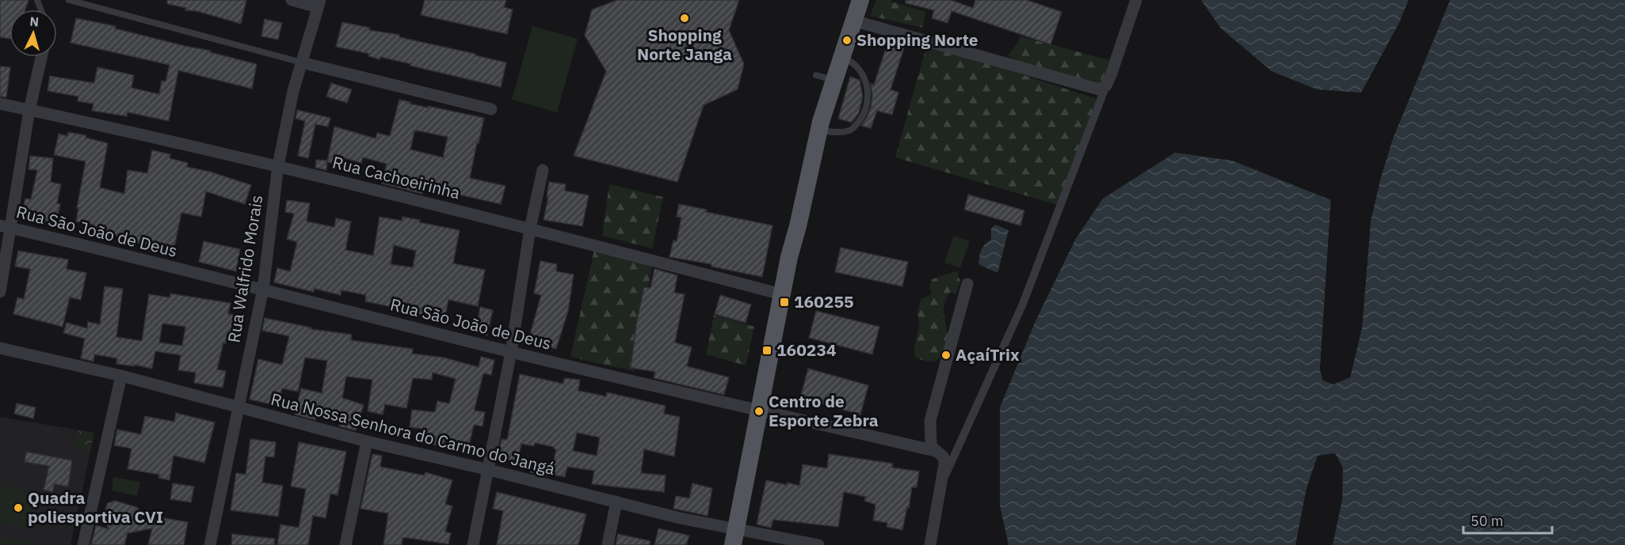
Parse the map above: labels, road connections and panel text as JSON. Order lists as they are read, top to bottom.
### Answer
{
  "streets": {
    "street": [
      "Rua Cachoeirinha",
      "Rua São João de Deus",
      "Rua Walfrido Morais",
      "Rua Nossa Senhora do Carmo do Jangá"
    ]
  },
  "crossings": [
    ["Rua Cachoeirinha", "Rua Walfrido Morais"],
    ["Rua São João de Deus", "Rua Walfrido Morais"],
    ["Rua Walfrido Morais", "Rua Nossa Senhora do Carmo do Jangá"]
  ],
  "places": {
    "other": [
      "Shopping Norte Janga",
      "Shopping Norte",
      "AçaíTrix",
      "Centro de Esporte Zebra",
      "Quadra poliesportiva CVI"
    ],
    "transit": ["160255", "160234"]
  },
  "scale_bar": "50 m",
  "north": "top"
}
